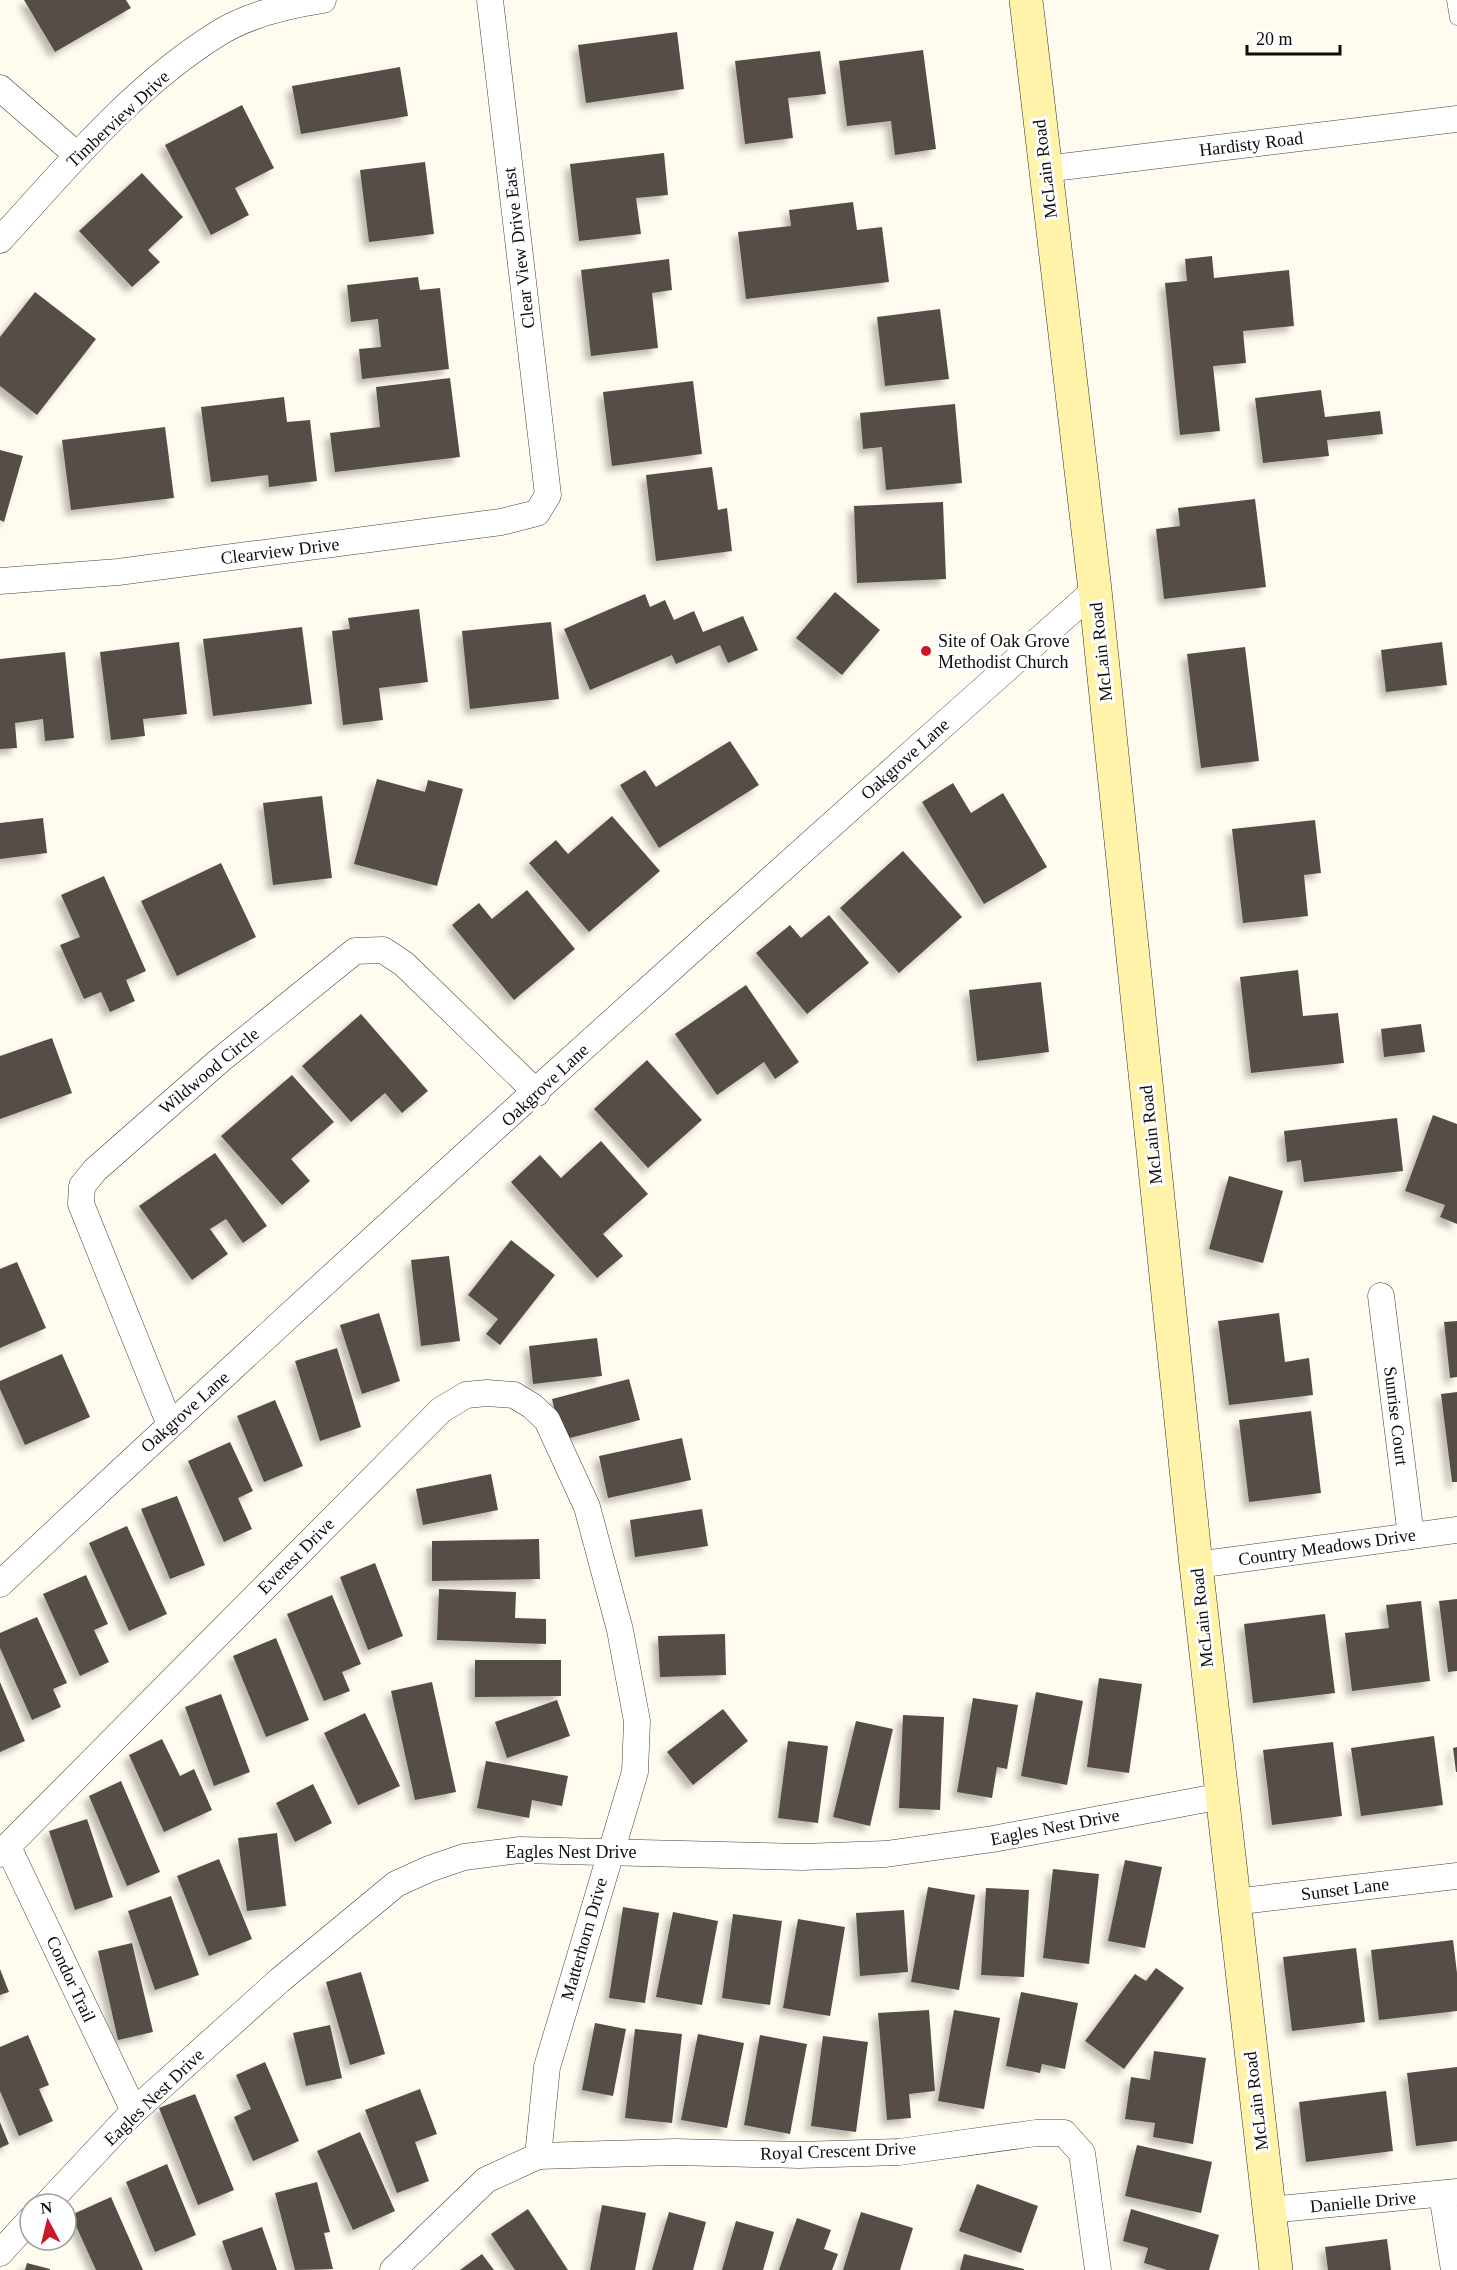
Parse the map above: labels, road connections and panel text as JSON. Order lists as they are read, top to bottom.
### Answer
{
  "streets": {
    "street": [
      "Timberview Drive",
      "Hardisty Road",
      "McLain Road",
      "Clear View Drive East",
      "Clearview Drive",
      "Oakgrove Lane",
      "Wildwood Circle",
      "Sunrise Court",
      "Country Meadows Drive",
      "Everest Drive",
      "Eagles Nest Drive",
      "Sunset Lane",
      "Matterhorn Drive",
      "Condor Trail",
      "Royal Crescent Drive",
      "Danielle Drive"
    ]
  },
  "crossings": [
    ["Hardisty Road", "McLain Road"],
    ["McLain Road", "Oakgrove Lane"],
    ["McLain Road", "Country Meadows Drive"],
    ["McLain Road", "Eagles Nest Drive"],
    ["McLain Road", "Sunset Lane"],
    ["McLain Road", "Danielle Drive"],
    ["Clear View Drive East", "Clearview Drive"],
    ["Oakgrove Lane", "Wildwood Circle"],
    ["Sunrise Court", "Country Meadows Drive"],
    ["Everest Drive", "Matterhorn Drive"],
    ["Everest Drive", "Condor Trail"],
    ["Eagles Nest Drive", "Matterhorn Drive"],
    ["Eagles Nest Drive", "Condor Trail"],
    ["Matterhorn Drive", "Royal Crescent Drive"]
  ],
  "places": ["Site of Oak Grove Methodist Church"],
  "scale_bar": "20 m",
  "north": "top"
}
